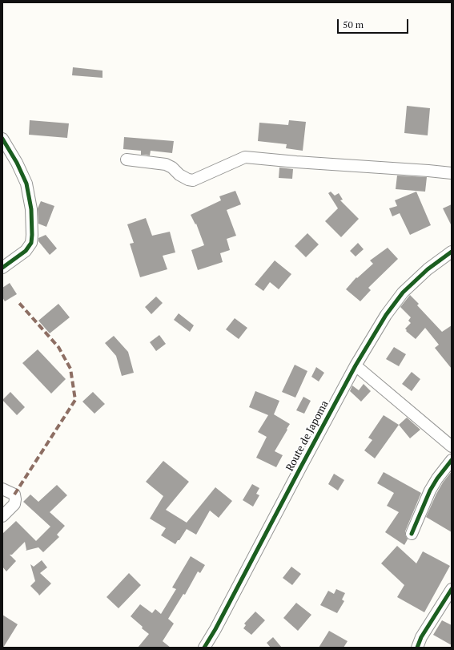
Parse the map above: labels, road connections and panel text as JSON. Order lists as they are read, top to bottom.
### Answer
{
  "streets": {
    "street": ["Route de Japoma"]
  },
  "scale_bar": "50 m"
}
